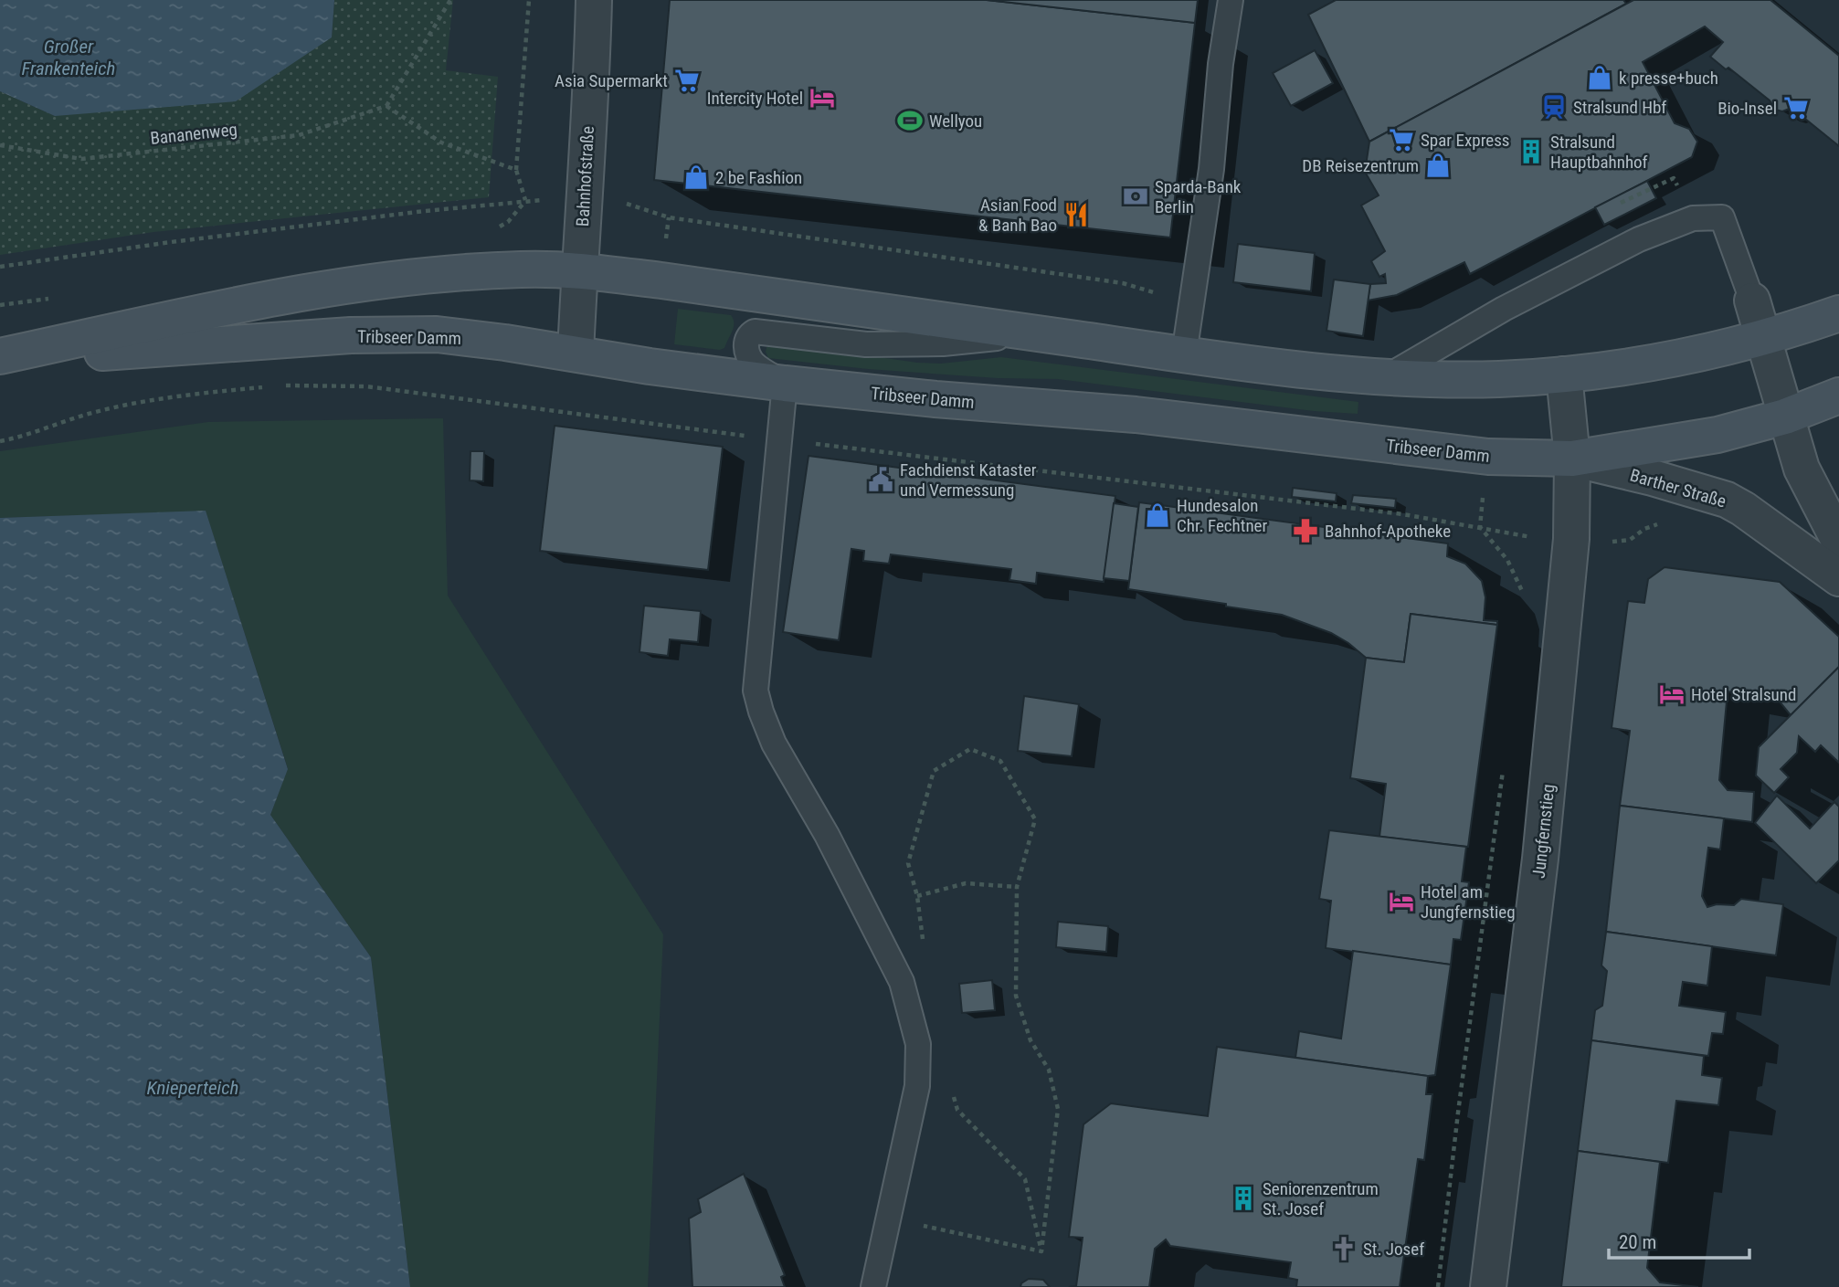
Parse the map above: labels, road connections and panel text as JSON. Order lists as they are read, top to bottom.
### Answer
{
  "streets": {
    "main road": ["Tribseer Damm"],
    "street": ["Bahnhofstraße", "Barther Straße", "Jungfernstieg"],
    "path": ["Bananenweg"]
  },
  "crossings": [
    ["Bahnhofstraße", "Tribseer Damm"],
    ["Tribseer Damm", "Barther Straße"],
    ["Tribseer Damm", "Jungfernstieg"],
    ["Barther Straße", "Jungfernstieg"]
  ],
  "water": ["Großer Frankenteich", "Knieperteich"],
  "places": {
    "shop": [
      "k presse+buch",
      "DB Reisezentrum",
      "2 be Fashion",
      "Hundesalon Chr. Fechtner"
    ],
    "supermarket": ["Asia Supermarkt", "Bio-Insel", "Spar Express"],
    "hotel": ["Intercity Hotel", "Hotel Stralsund", "Hotel am Jungfernstieg"],
    "station": ["Stralsund Hbf"],
    "sports": ["Wellyou"],
    "building": ["Stralsund Hauptbahnhof", "Seniorenzentrum St. Josef"],
    "bank": ["Sparda-Bank Berlin"],
    "restaurant": ["Asian Food & Banh Bao"],
    "public building": ["Fachdienst Kataster und Vermessung"],
    "pharmacy": ["Bahnhof-Apotheke"],
    "church": ["St. Josef"]
  },
  "scale_bar": "20 m"
}
